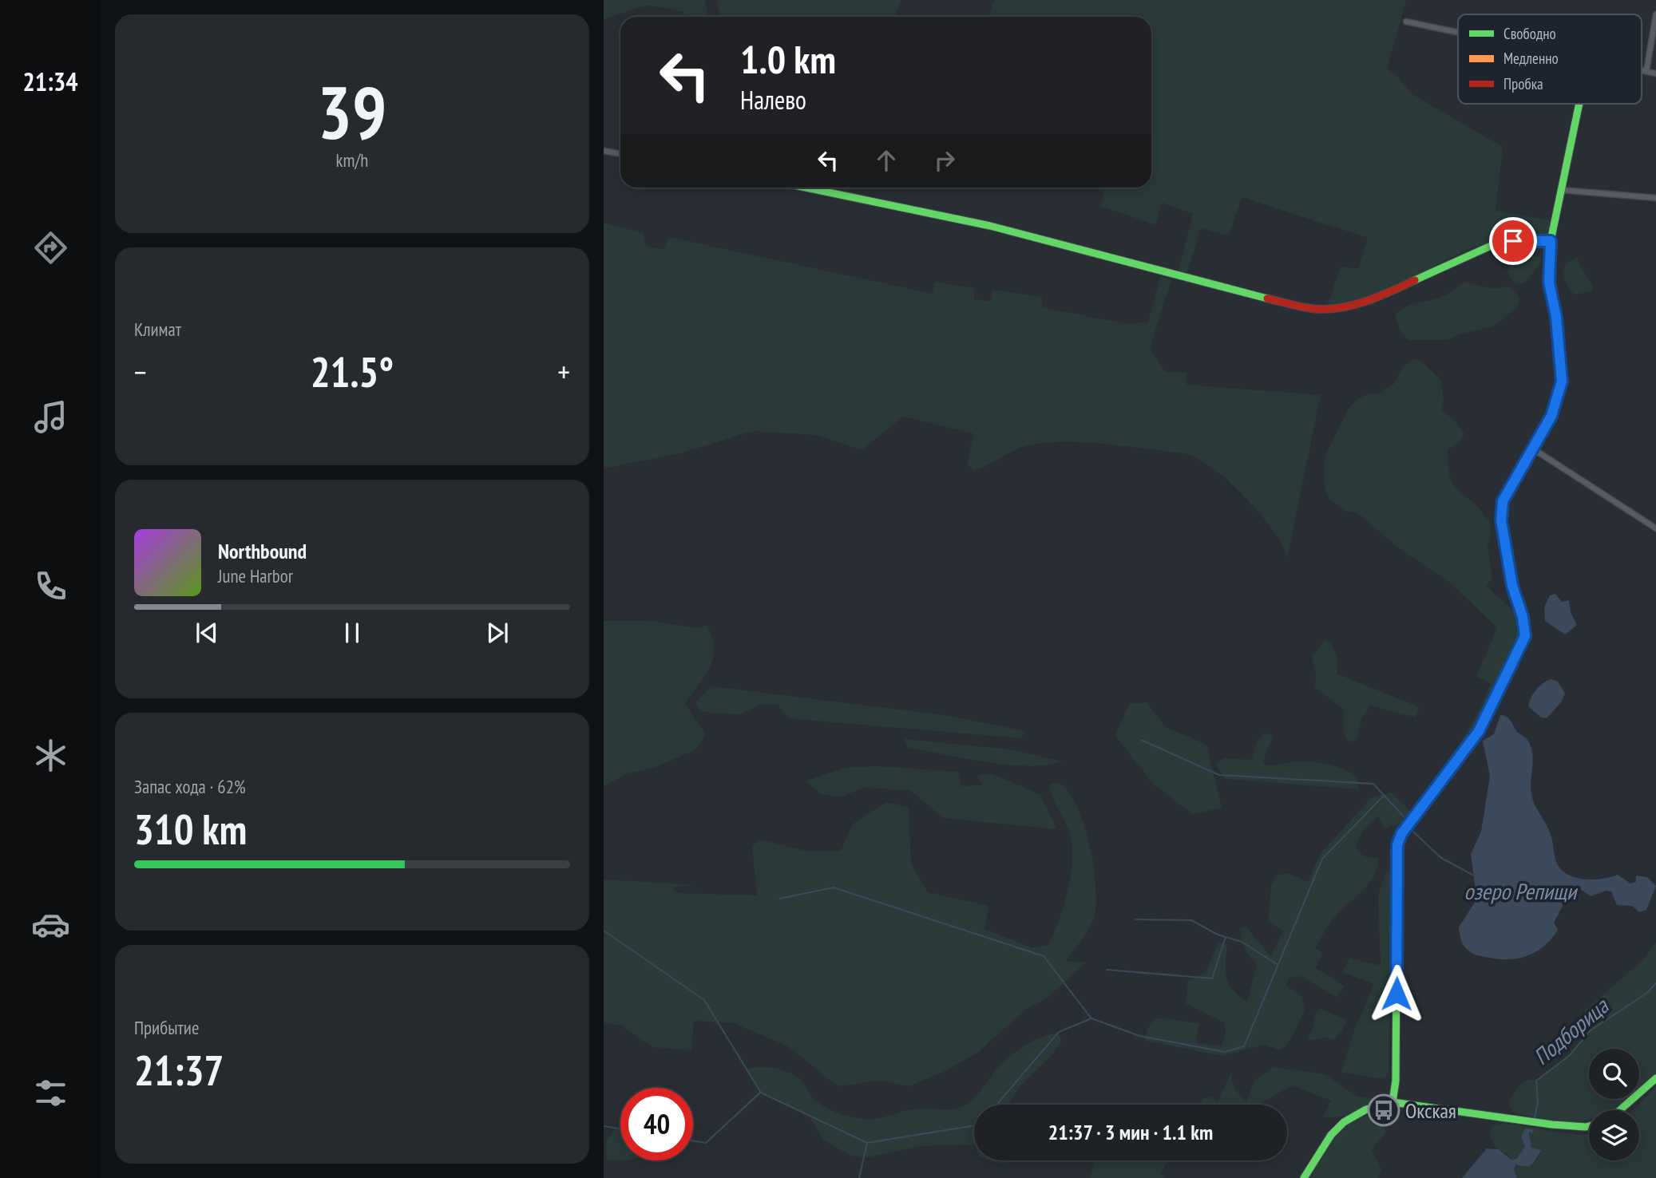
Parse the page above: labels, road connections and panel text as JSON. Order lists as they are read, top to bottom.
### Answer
{
  "water": ["озеро Репищи", "Подборица"],
  "places": {
    "bus stop": ["Окская"]
  },
  "legend": ["Свободно", "Медленно", "Пробка"],
  "page": {
    "tabs": "21:34",
    "tile": [
      ["39", "km/h"],
      "Климат",
      ["Запас хода · 62%", "310 km"],
      ["Прибытие", "21:37"]
    ],
    "turn": ["1.0 km", "Налево"],
    "heat": ["−", "21.5°", "+"],
    "song": ["Northbound", "June Harbor"],
    "limit": "40",
    "trip": "21:37 · 3 мин · 1.1 km"
  }
}
